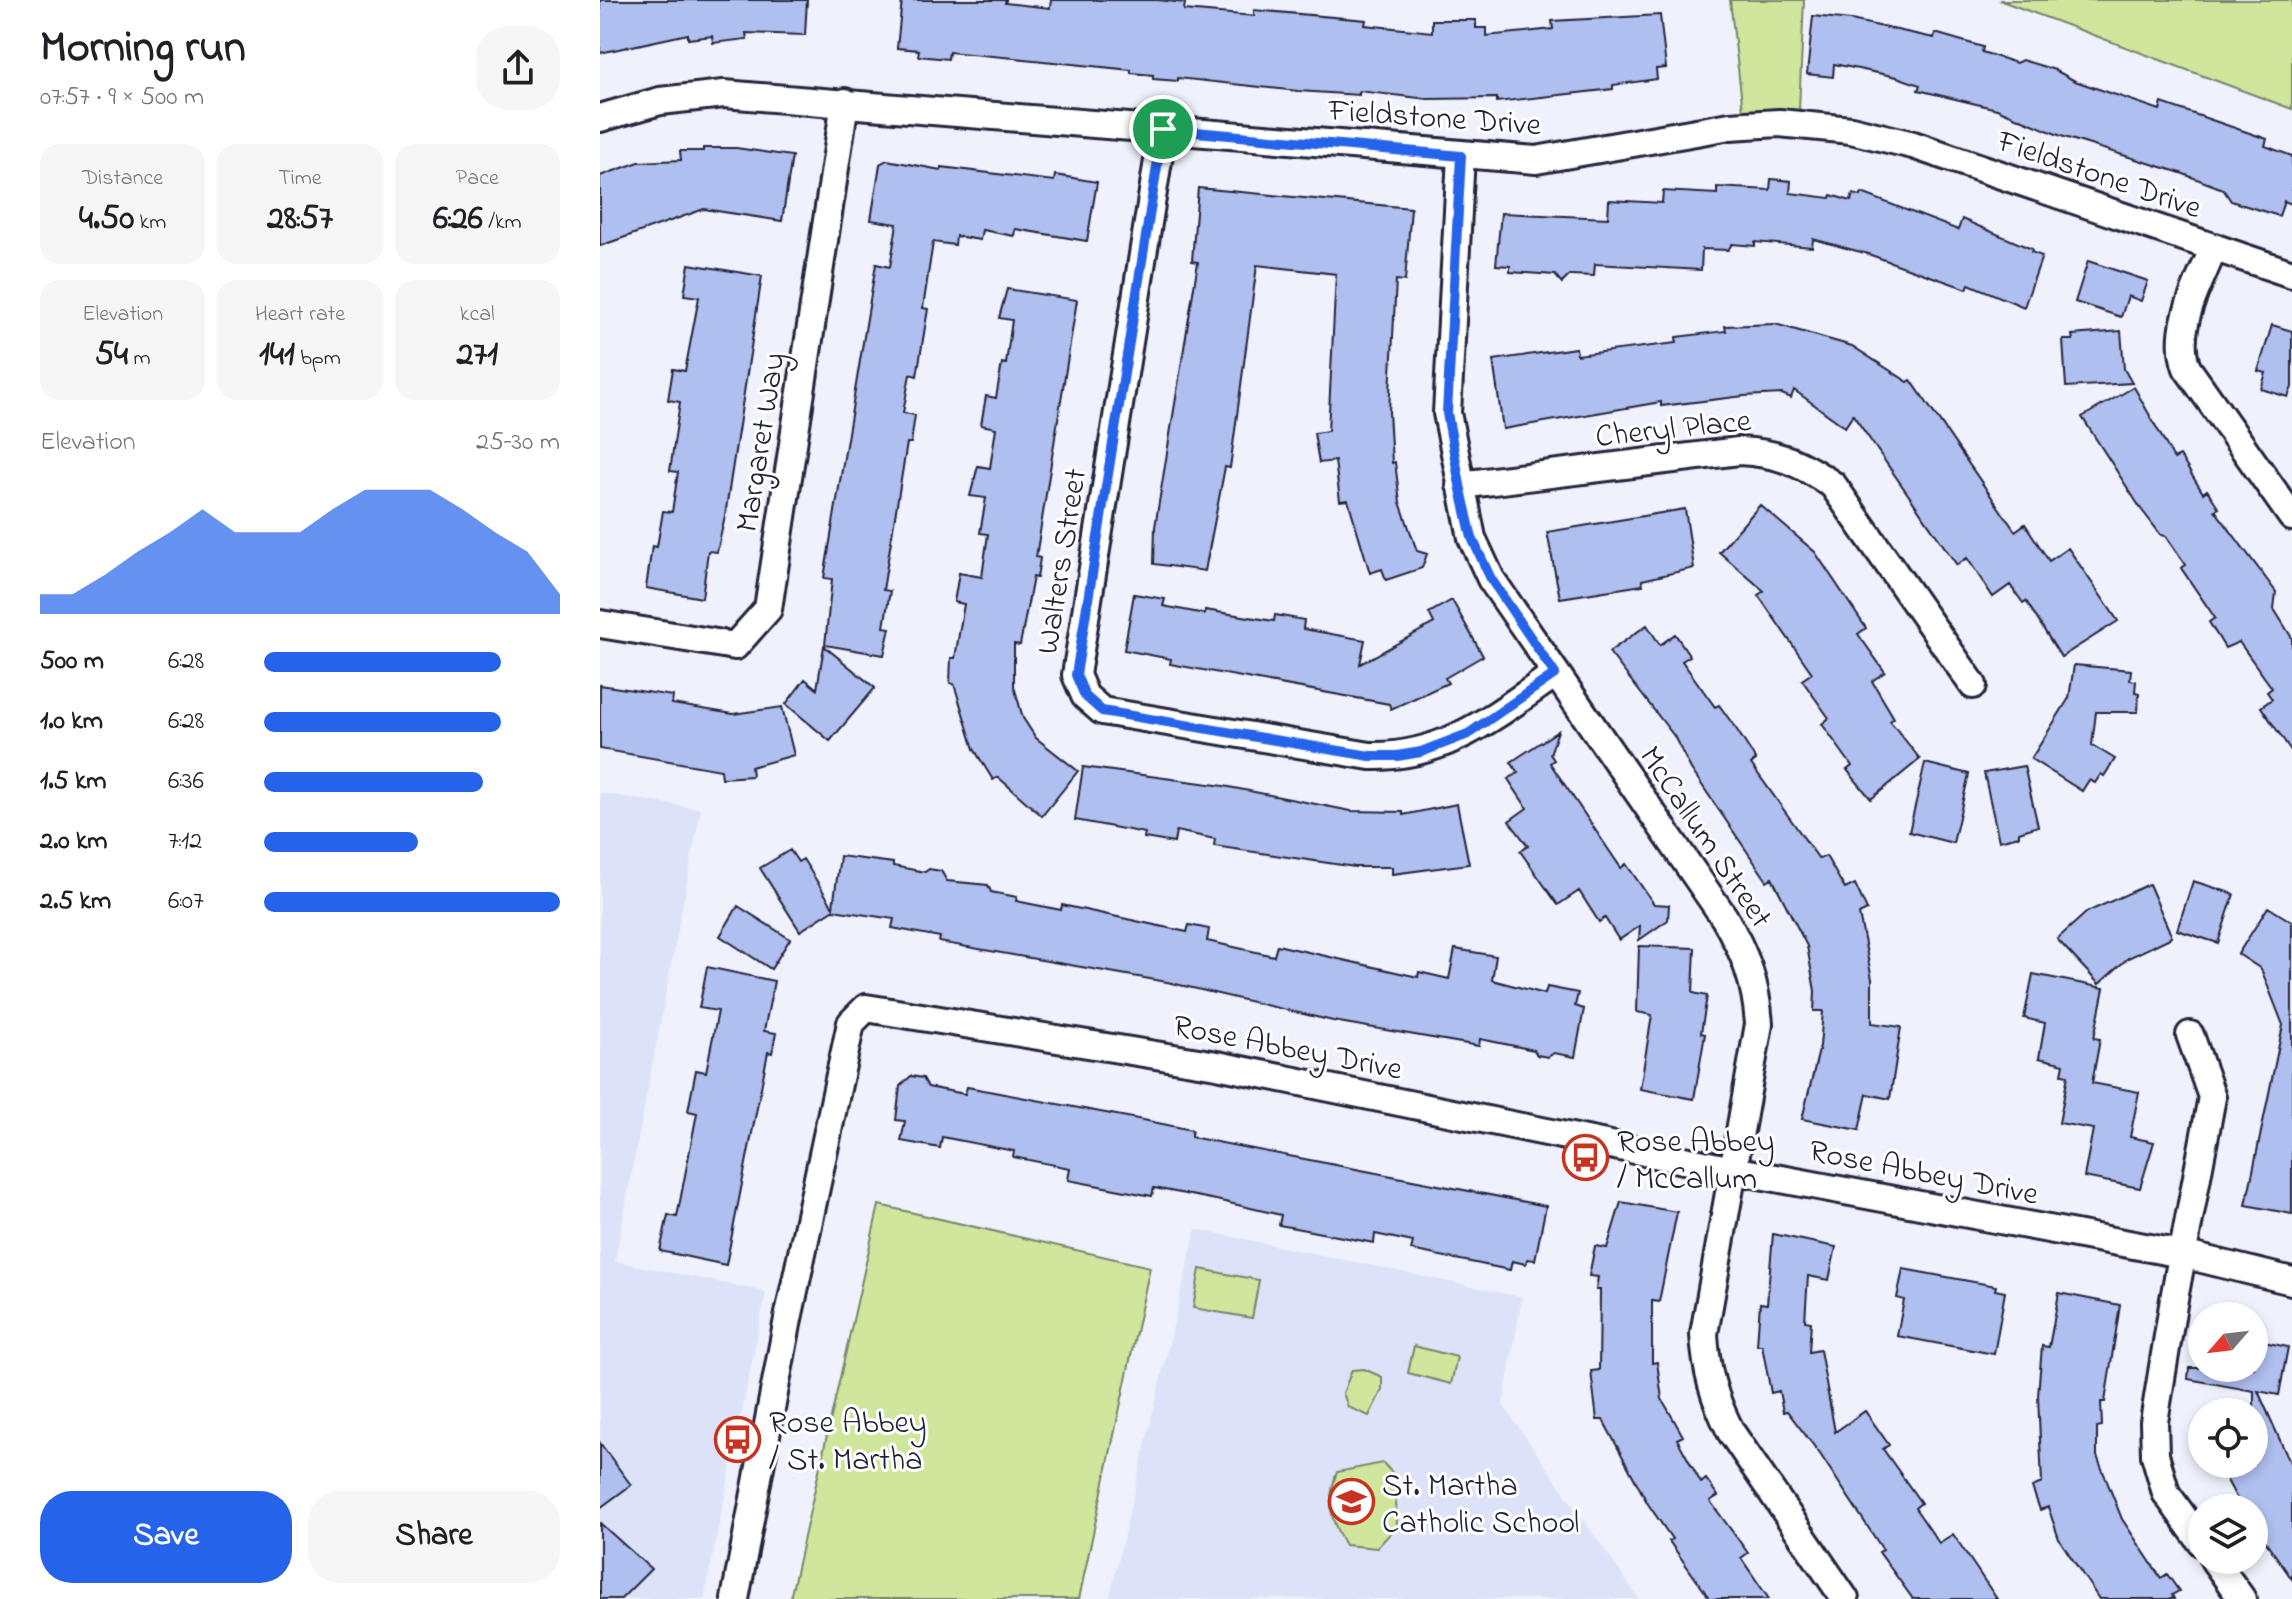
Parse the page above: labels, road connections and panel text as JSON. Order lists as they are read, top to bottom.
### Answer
{
  "streets": {
    "street": [
      "Fieldstone Drive",
      "Cheryl Place",
      "Margaret Way",
      "Walters Street",
      "McCallum Street",
      "Rose Abbey Drive"
    ]
  },
  "crossings": [
    ["Fieldstone Drive", "Margaret Way"],
    ["Fieldstone Drive", "Walters Street"],
    ["Fieldstone Drive", "McCallum Street"],
    ["Cheryl Place", "McCallum Street"],
    ["Walters Street", "McCallum Street"],
    ["McCallum Street", "Rose Abbey Drive"]
  ],
  "places": {
    "bus stop": ["Rose Abbey / McCallum", "Rose Abbey / St. Martha"],
    "school or university": ["St. Martha Catholic School"]
  },
  "north": "bottom left",
  "page": {
    "heading": ["Morning run", "07:57 · 9 × 500 m"],
    "stats": [
      ["Distance", "4.50 km"],
      ["Time", "28:57"],
      ["Pace", "6:26 /km"],
      ["Elevation", "54 m"],
      ["Heart rate", "141 bpm"],
      ["kcal", "271"]
    ],
    "chart": ["Elevation", "25–30 m"],
    "list": [
      {
        "name": "500 m",
        "note": "6:28"
      },
      {
        "name": "1.0 km",
        "note": "6:28"
      },
      {
        "name": "1.5 km",
        "note": "6:36"
      },
      {
        "name": "2.0 km",
        "note": "7:12"
      },
      {
        "name": "2.5 km",
        "note": "6:07"
      }
    ],
    "buttons": ["Save", "Share"]
  }
}
